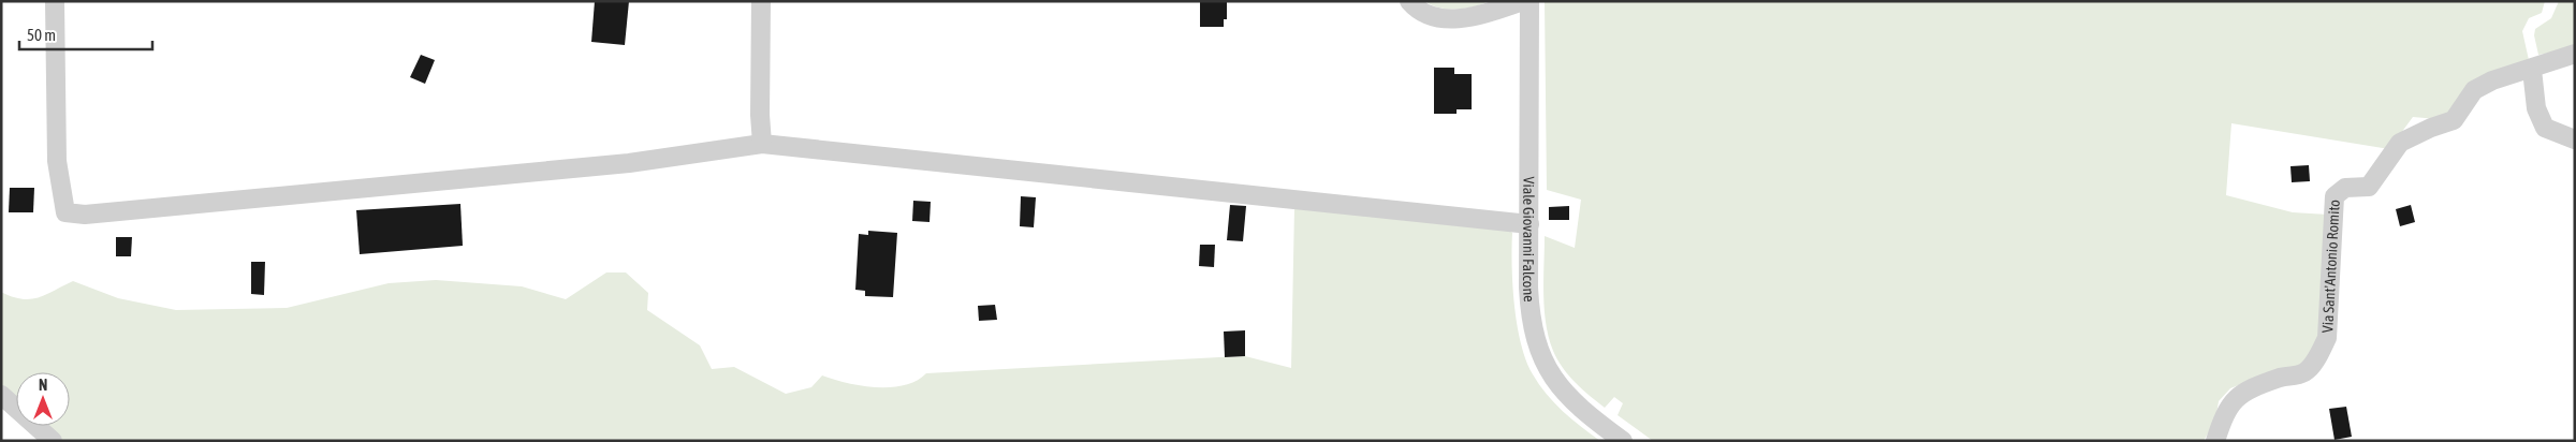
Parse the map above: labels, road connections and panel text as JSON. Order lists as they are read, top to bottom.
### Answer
{
  "streets": {
    "street": ["Viale Giovanni Falcone", "Via Sant'Antonio Romito"]
  },
  "scale_bar": "50 m",
  "north": "top"
}
